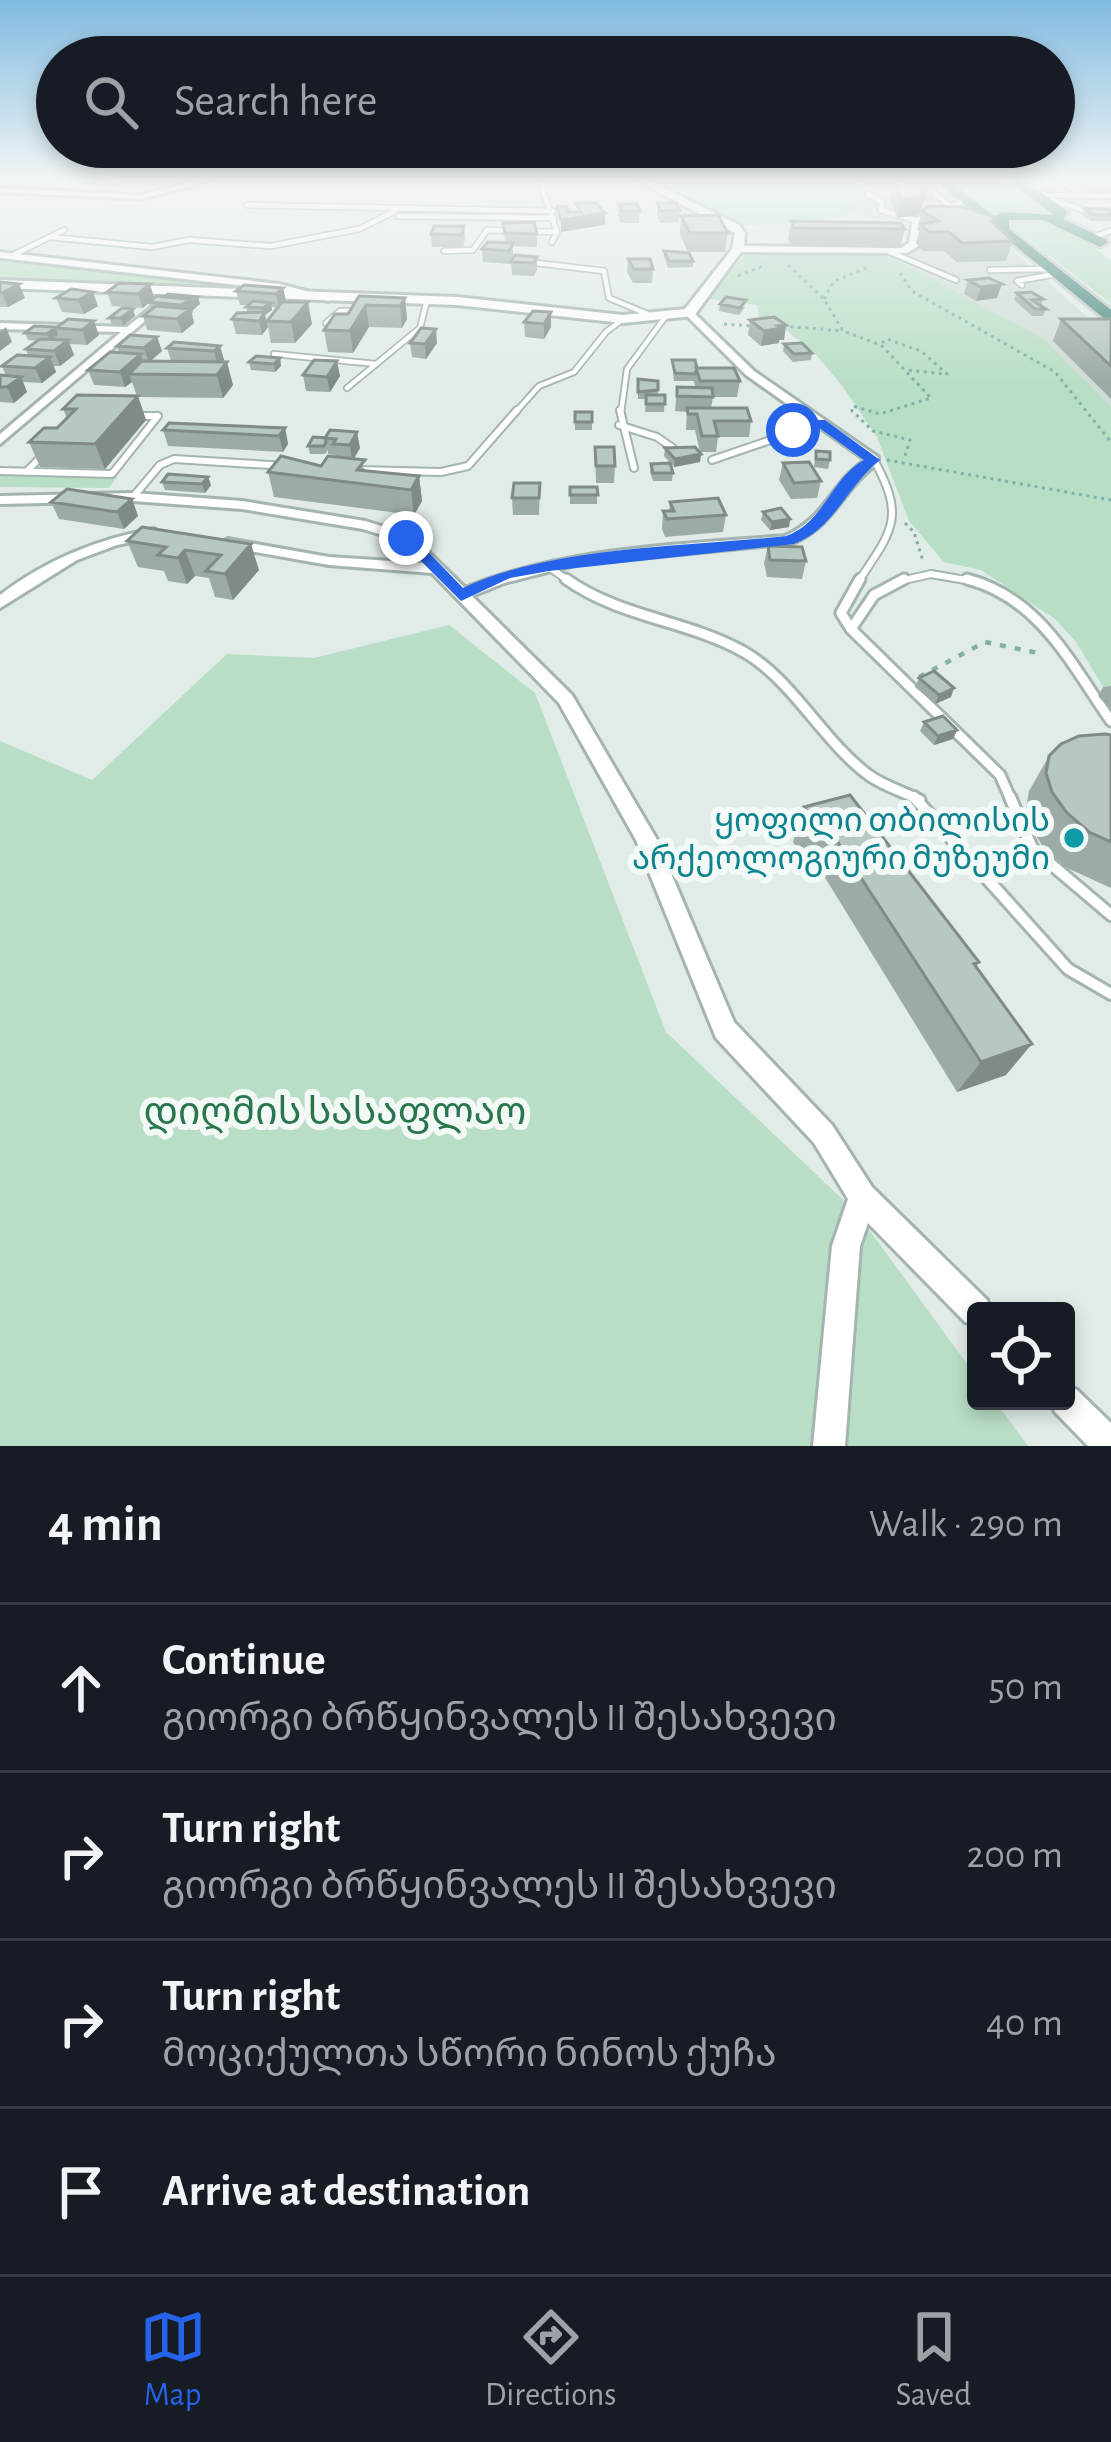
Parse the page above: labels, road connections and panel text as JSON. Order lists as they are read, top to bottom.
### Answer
{
  "parks": ["დიღმის სასაფლაო"],
  "places": ["ყოფილი თბილისის არქეოლოგიური მუზეუმი"],
  "page": {
    "search": "Search here",
    "heading": ["4 min", "Walk · 290 m"],
    "list": [
      ["Continue", "გიორგი ბრწყინვალეს II შესახვევი", "50 m"],
      ["Turn right", "გიორგი ბრწყინვალეს II შესახვევი", "200 m"],
      ["Turn right", "მოციქულთა სწორი ნინოს ქუჩა", "40 m"],
      "Arrive at destination"
    ],
    "nav": ["Map", "Directions", "Saved"]
  }
}
